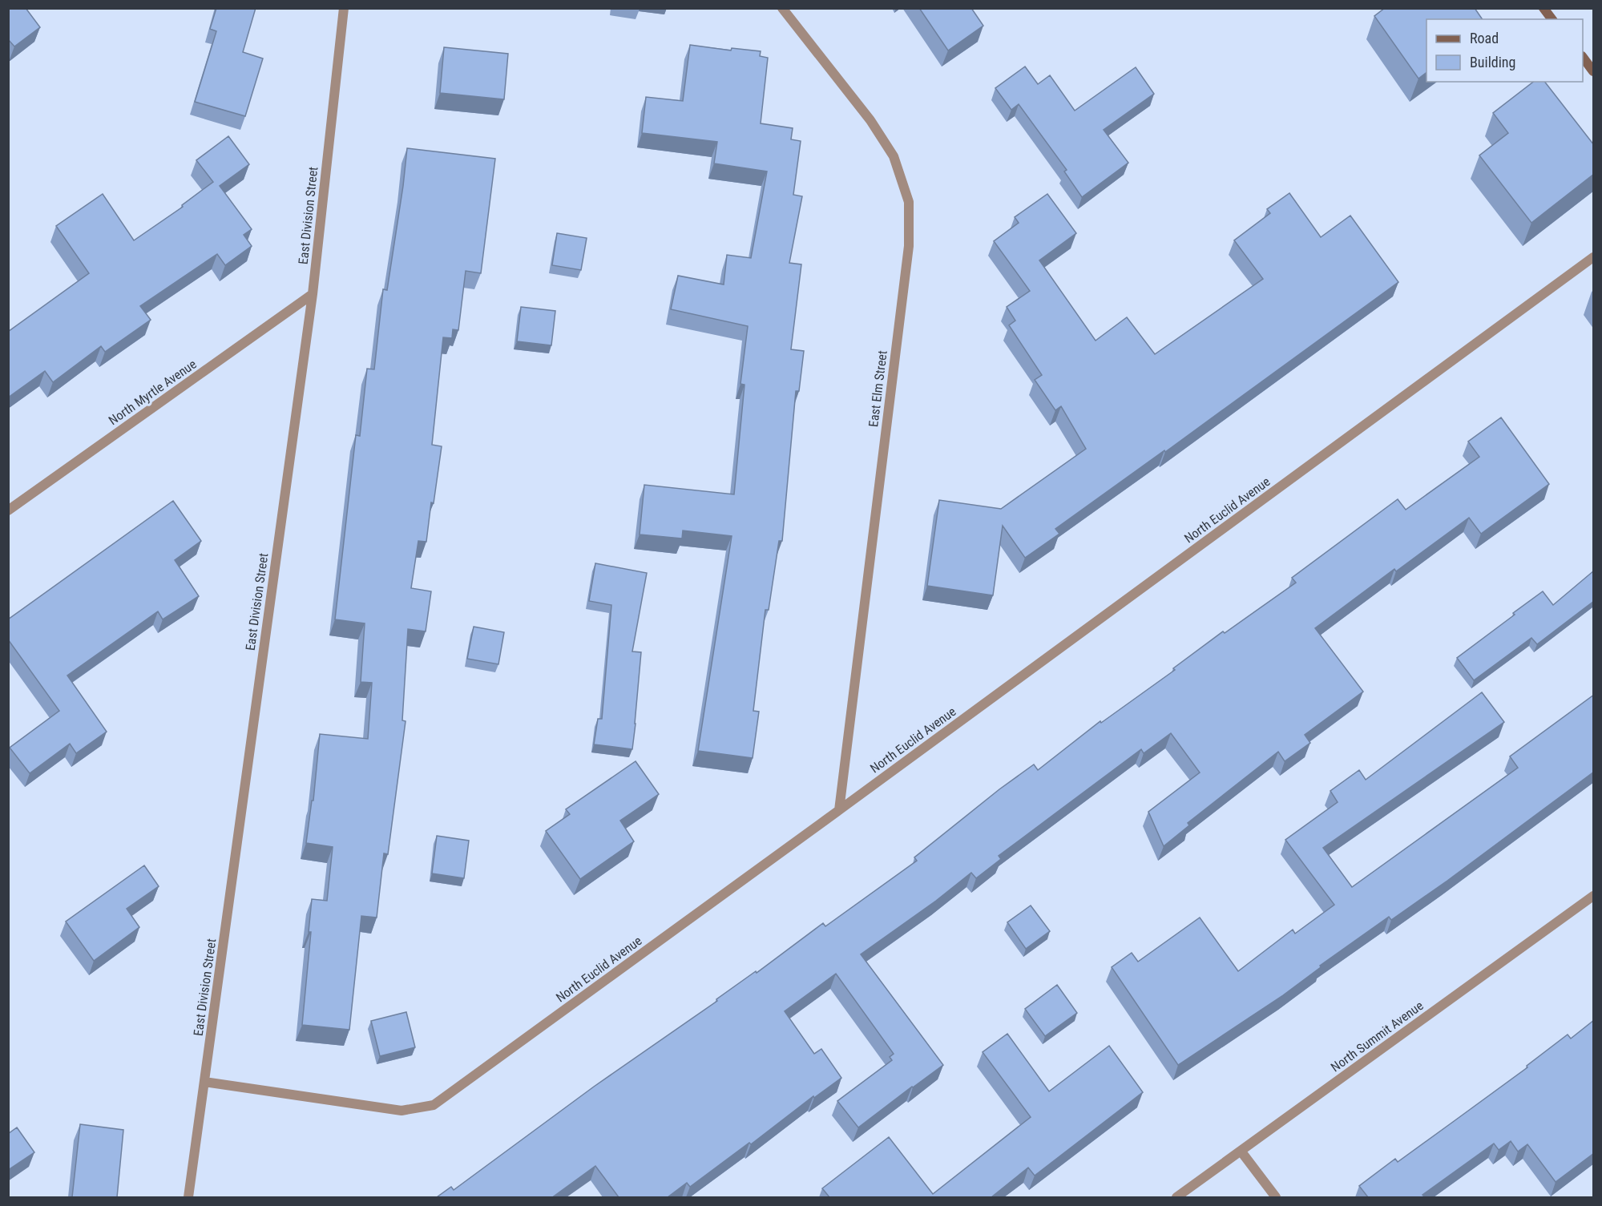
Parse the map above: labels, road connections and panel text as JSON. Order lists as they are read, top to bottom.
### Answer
{
  "streets": {
    "street": [
      "East Division Street",
      "East Elm Street",
      "North Myrtle Avenue",
      "North Euclid Avenue",
      "North Summit Avenue"
    ]
  },
  "crossings": [
    ["East Division Street", "North Myrtle Avenue"],
    ["East Division Street", "North Euclid Avenue"],
    ["East Elm Street", "North Euclid Avenue"]
  ],
  "legend": ["Road", "Building"]
}
